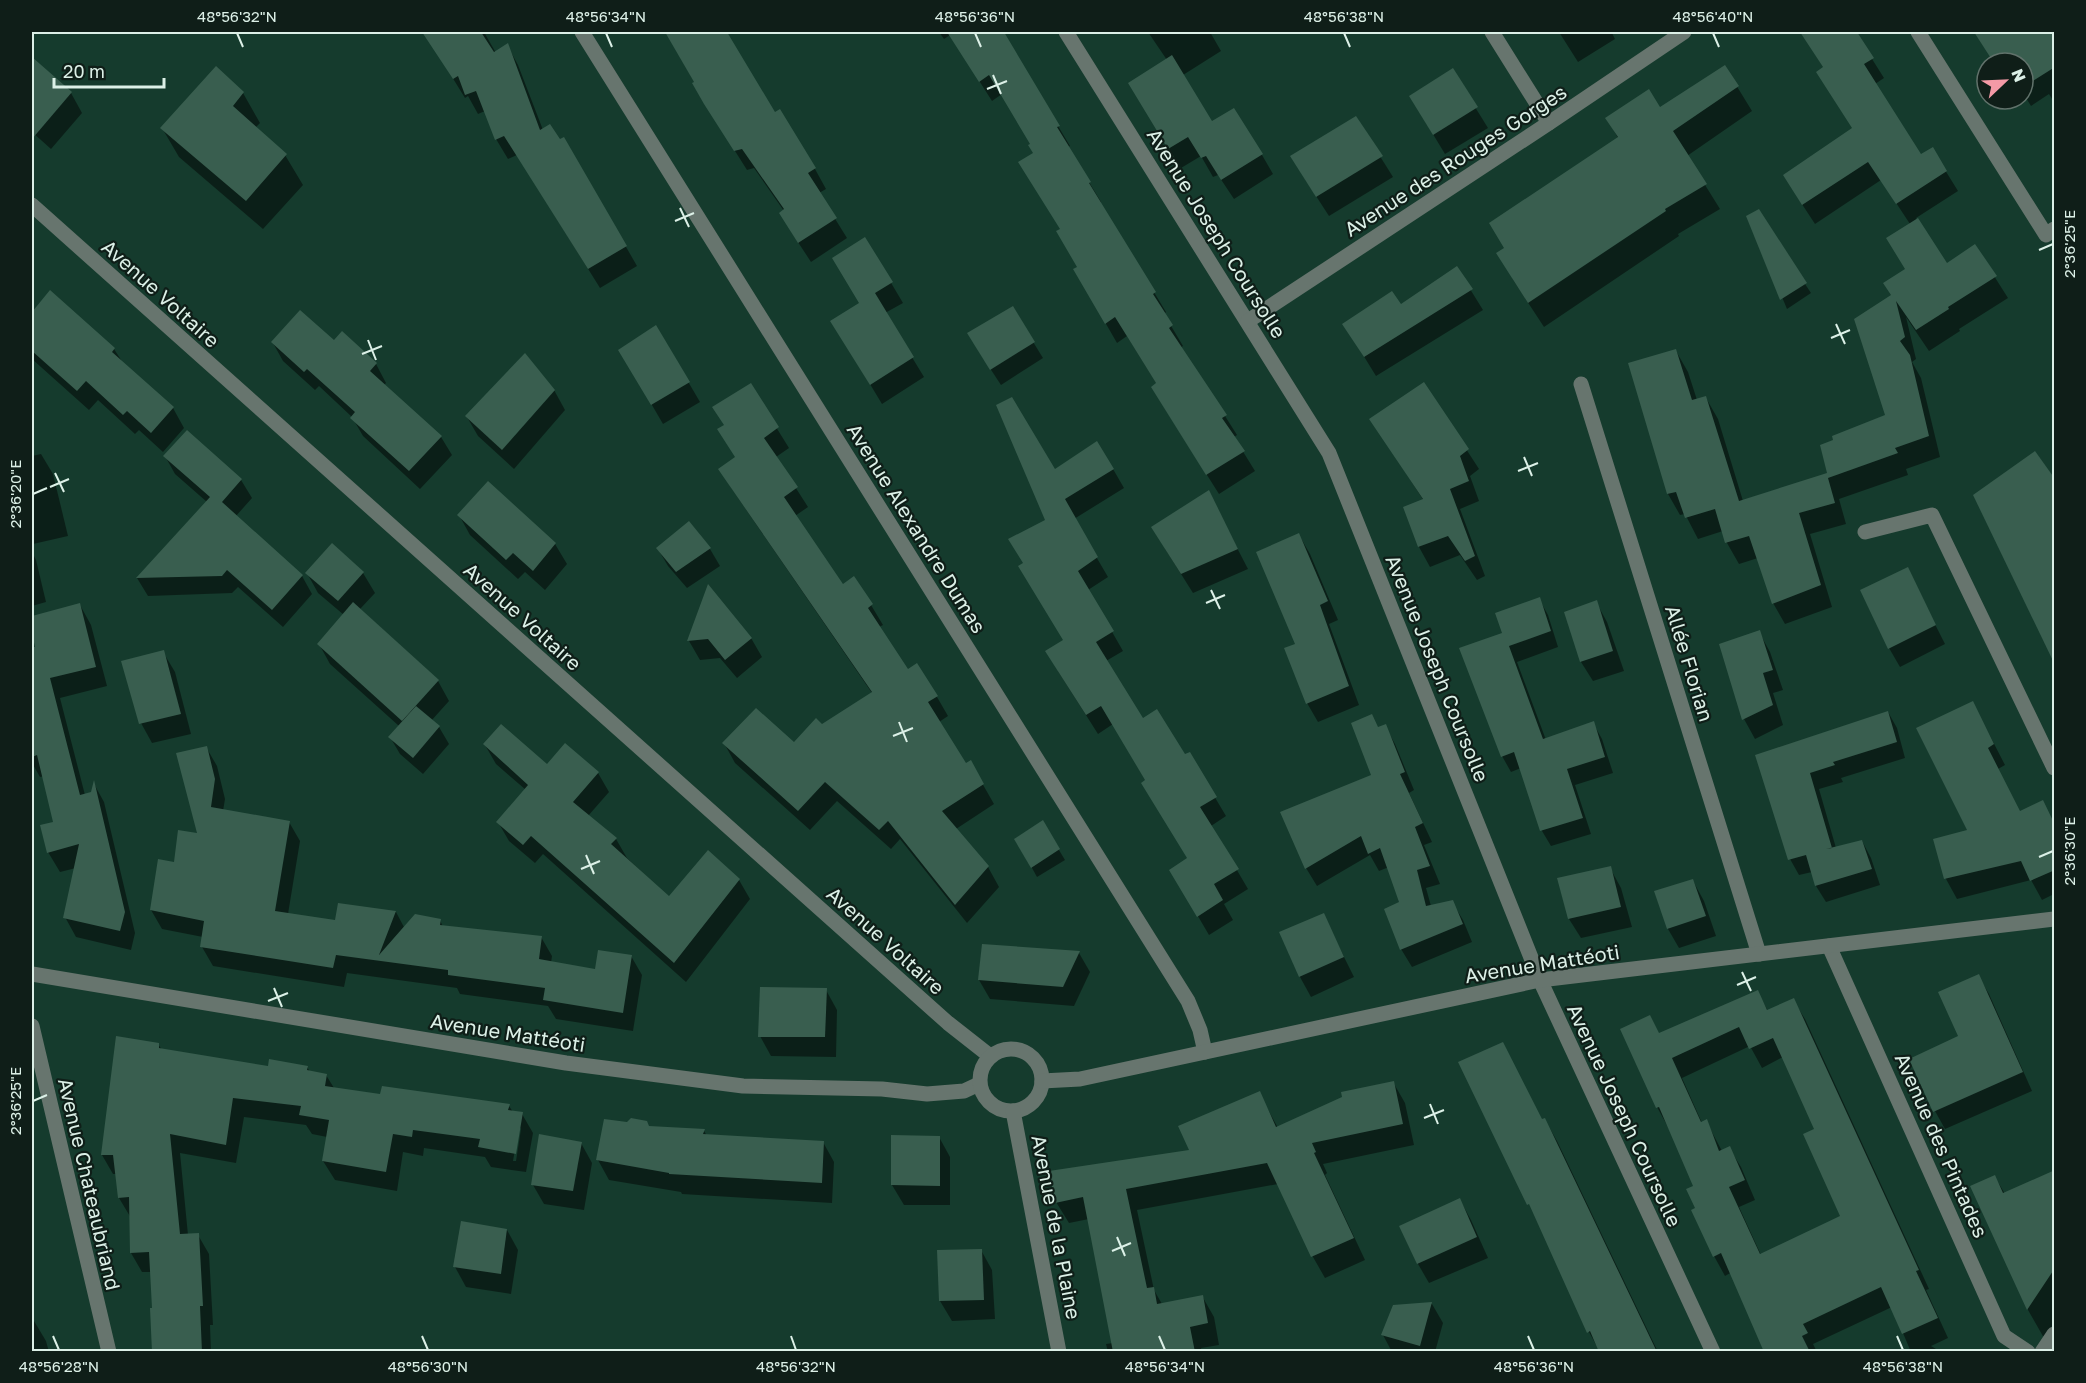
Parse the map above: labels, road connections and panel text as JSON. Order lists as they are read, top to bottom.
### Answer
{
  "streets": {
    "street": [
      "Avenue des Rouges Gorges",
      "Avenue Joseph Coursolle",
      "Avenue Voltaire",
      "Avenue Alexandre Dumas",
      "Allée Florian",
      "Avenue Mattéoti",
      "Avenue des Pintades",
      "Avenue Chateaubriand",
      "Avenue de la Plaine"
    ]
  },
  "crossings": [
    ["Avenue des Rouges Gorges", "Avenue Joseph Coursolle"],
    ["Avenue Joseph Coursolle", "Avenue Mattéoti"],
    ["Avenue Voltaire", "Avenue Mattéoti"],
    ["Avenue Voltaire", "Avenue de la Plaine"],
    ["Avenue Alexandre Dumas", "Avenue Mattéoti"],
    ["Allée Florian", "Avenue Mattéoti"],
    ["Avenue Mattéoti", "Avenue des Pintades"],
    ["Avenue Mattéoti", "Avenue de la Plaine"]
  ],
  "scale_bar": "20 m",
  "north": "top right",
  "coordinates": [
    "48°56'32\"N",
    "48°56'34\"N",
    "48°56'36\"N",
    "48°56'38\"N",
    "48°56'40\"N",
    "2°36'25\"E",
    "2°36'20\"E",
    "2°36'30\"E",
    "48°56'28\"N",
    "48°56'30\"N"
  ]
}
